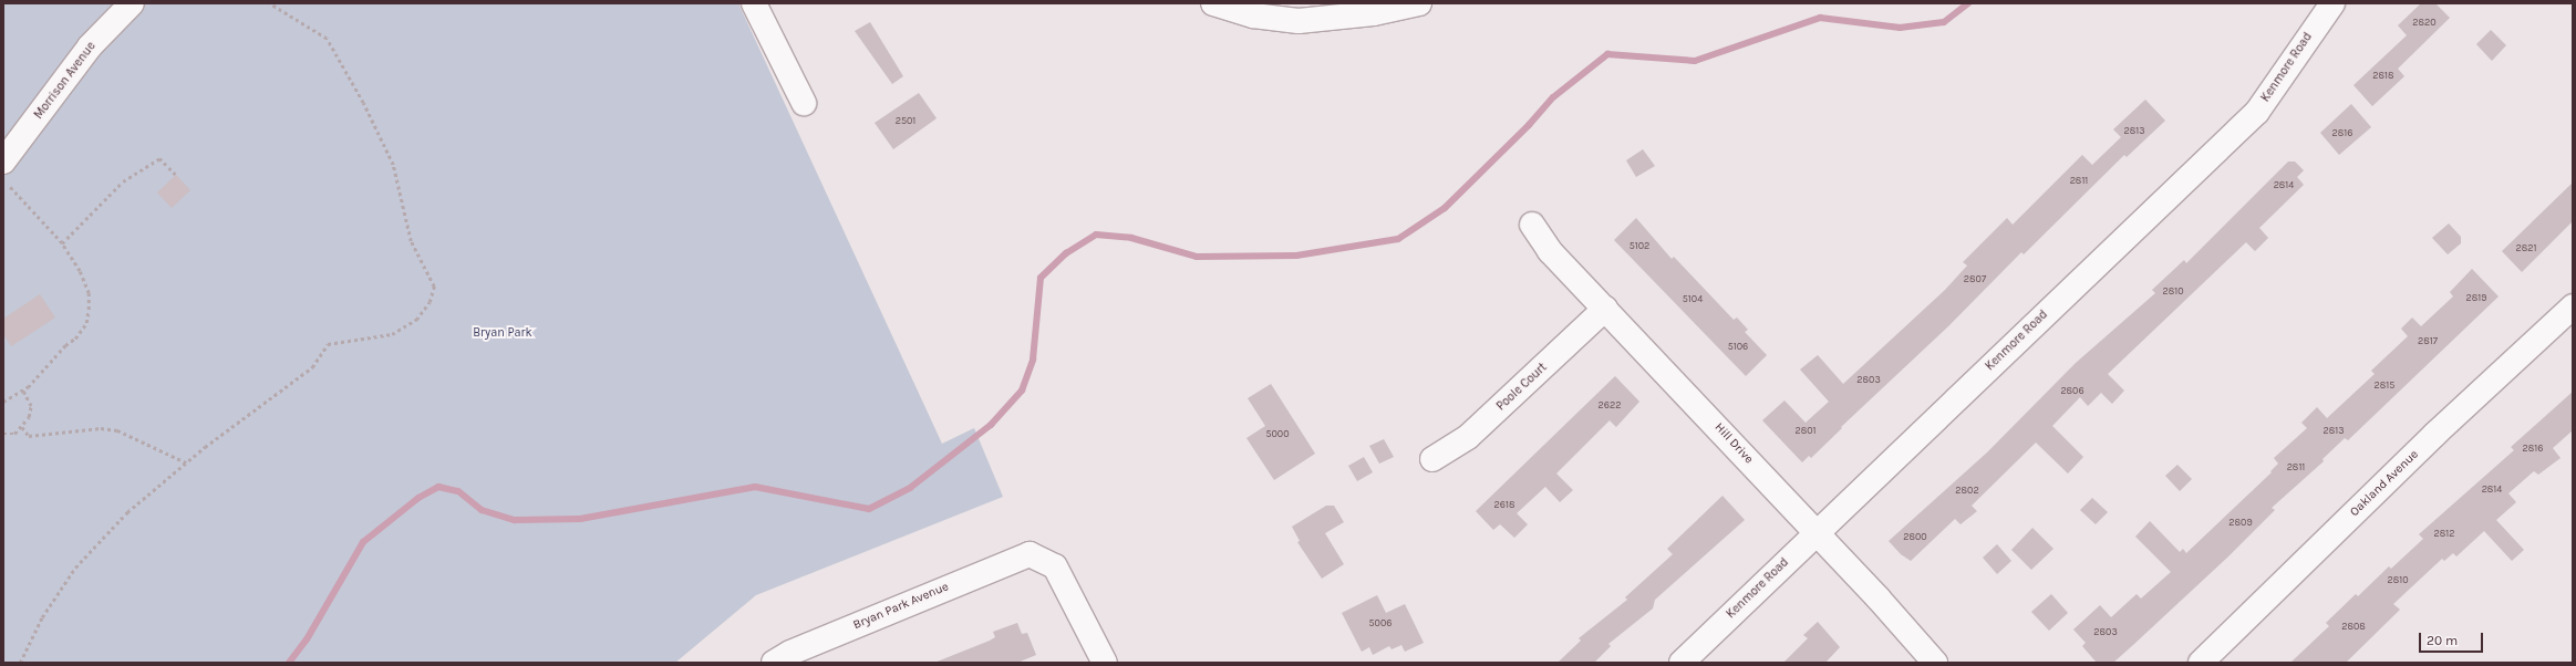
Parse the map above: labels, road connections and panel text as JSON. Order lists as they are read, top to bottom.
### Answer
{
  "streets": {
    "street": [
      "Kenmore Road",
      "Morrison Avenue",
      "Poole Court",
      "Hill Drive",
      "Oakland Avenue",
      "Bryan Park Avenue"
    ]
  },
  "crossings": [
    ["Kenmore Road", "Hill Drive"],
    ["Poole Court", "Hill Drive"]
  ],
  "parks": ["Bryan Park"],
  "house_numbers": [
    "2820",
    "2818",
    "2501",
    "2813",
    "2816",
    "2811",
    "2814",
    "5102",
    "2821",
    "2807",
    "2810",
    "2819",
    "5104",
    "2817",
    "5106",
    "2803",
    "2815",
    "2806",
    "2622",
    "2801",
    "2813",
    "5000",
    "2816",
    "2811",
    "2814",
    "2802",
    "2618",
    "2809",
    "2812",
    "2800",
    "2810",
    "5006",
    "2808",
    "2803"
  ],
  "scale_bar": "20 m"
}
